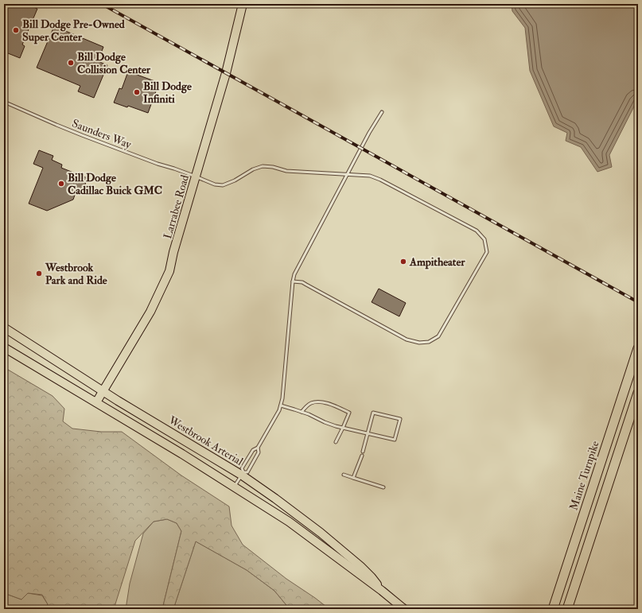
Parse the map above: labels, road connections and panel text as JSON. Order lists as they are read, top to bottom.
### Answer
{
  "streets": {
    "highway": ["Maine Turnpike"],
    "main road": ["Larrabee Road", "Westbrook Arterial"],
    "lane": ["Saunders Way"]
  },
  "crossings": [
    ["Saunders Way", "Larrabee Road"],
    ["Larrabee Road", "Westbrook Arterial"]
  ],
  "places": [
    "Bill Dodge Pre-Owned Super Center",
    "Bill Dodge Collision Center",
    "Bill Dodge Infiniti",
    "Bill Dodge Cadillac Buick GMC",
    "Ampitheater",
    "Westbrook Park and Ride"
  ]
}
